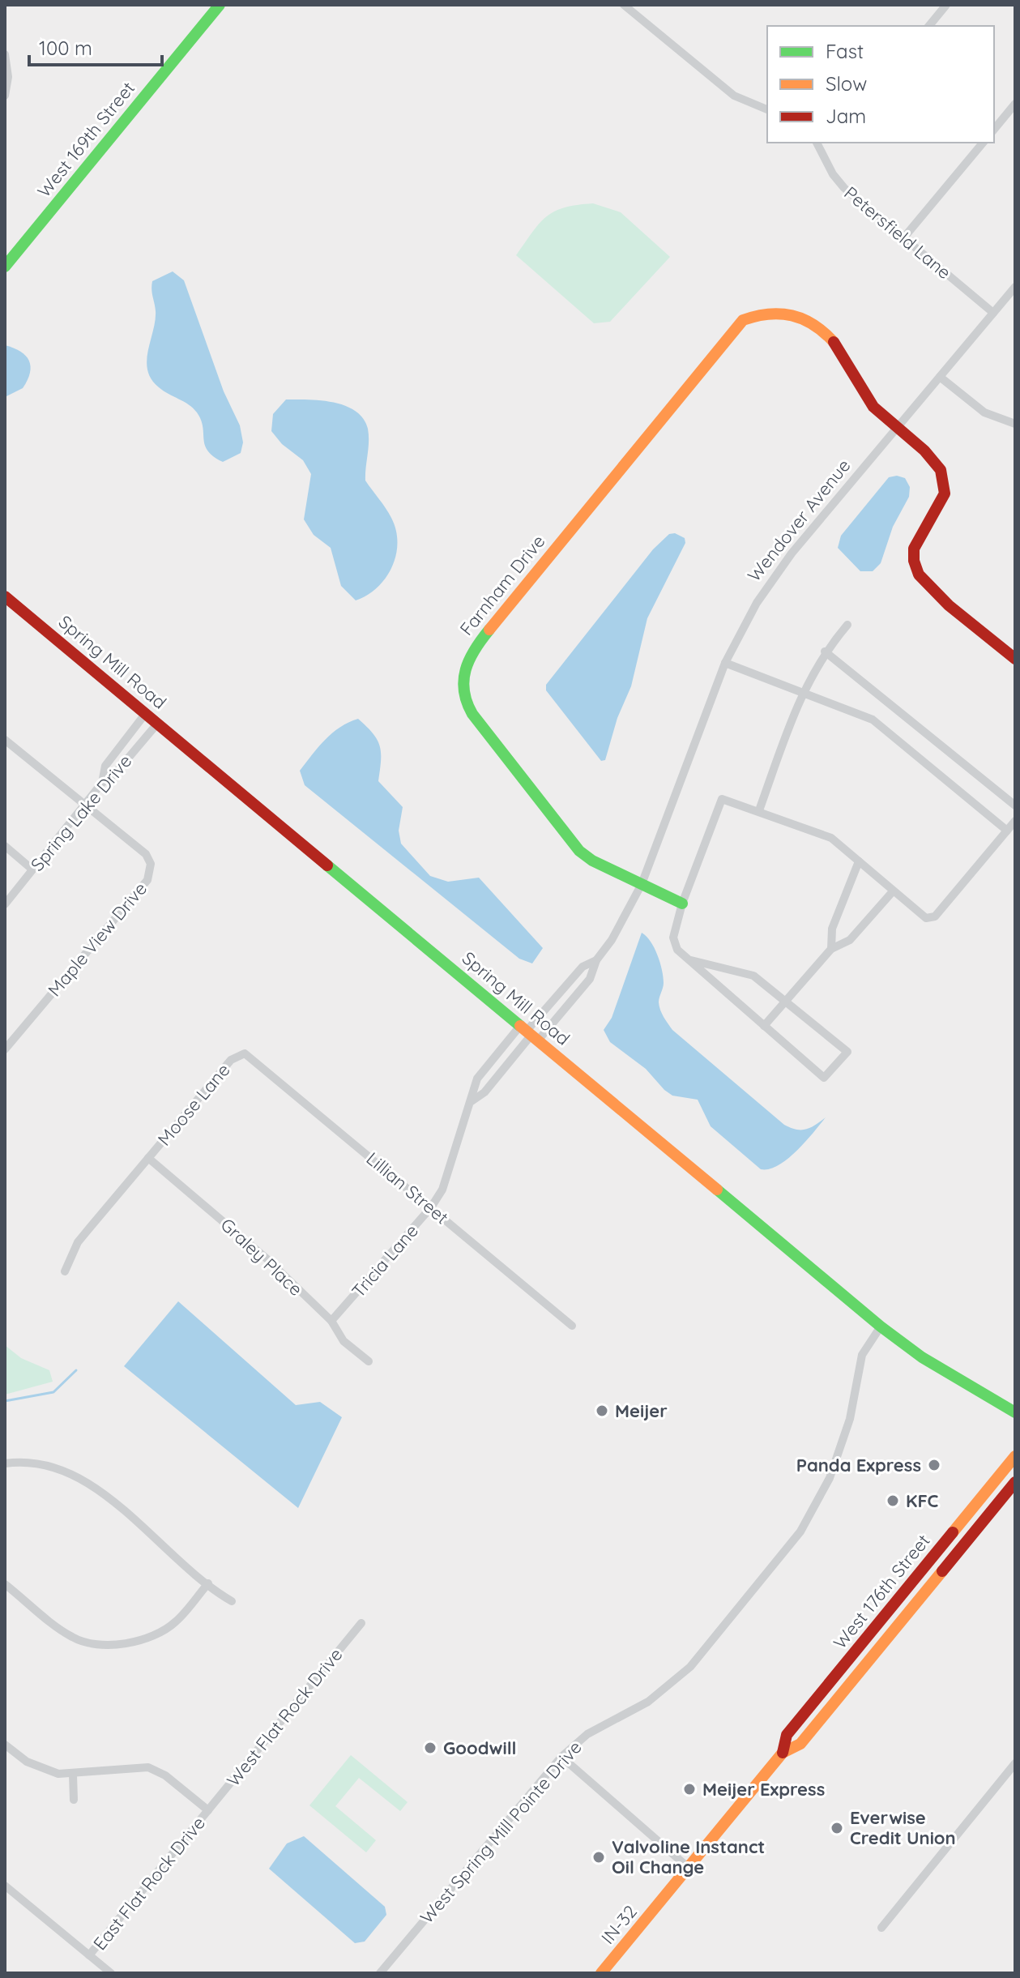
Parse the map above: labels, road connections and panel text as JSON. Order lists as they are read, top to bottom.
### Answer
{
  "streets": {
    "street": [
      "West 169th Street",
      "Petersfield Lane",
      "Wendover Avenue",
      "Farnham Drive",
      "Spring Mill Road",
      "Spring Lake Drive",
      "Maple View Drive",
      "Moose Lane",
      "Lillian Street",
      "Graley Place",
      "Tricia Lane",
      "West 176th Street",
      "West Flat Rock Drive",
      "West Spring Mill Pointe Drive",
      "East Flat Rock Drive",
      "IN-32"
    ]
  },
  "crossings": [
    ["Petersfield Lane", "Wendover Avenue"],
    ["Wendover Avenue", "Farnham Drive"],
    ["Wendover Avenue", "Spring Mill Road"],
    ["Wendover Avenue", "Tricia Lane"],
    ["Spring Mill Road", "Spring Lake Drive"],
    ["Spring Mill Road", "Tricia Lane"],
    ["Spring Mill Road", "West Spring Mill Pointe Drive"],
    ["Spring Lake Drive", "Maple View Drive"],
    ["Moose Lane", "Lillian Street"],
    ["Moose Lane", "Graley Place"],
    ["Lillian Street", "Tricia Lane"],
    ["Graley Place", "Tricia Lane"],
    ["West 176th Street", "IN-32"],
    ["West Flat Rock Drive", "East Flat Rock Drive"]
  ],
  "places": [
    "Meijer",
    "Panda Express",
    "KFC",
    "Goodwill",
    "Meijer Express",
    "Everwise Credit Union",
    "Valvoline Instanct Oil Change"
  ],
  "legend": ["Fast", "Slow", "Jam"],
  "scale_bar": "100 m"
}
